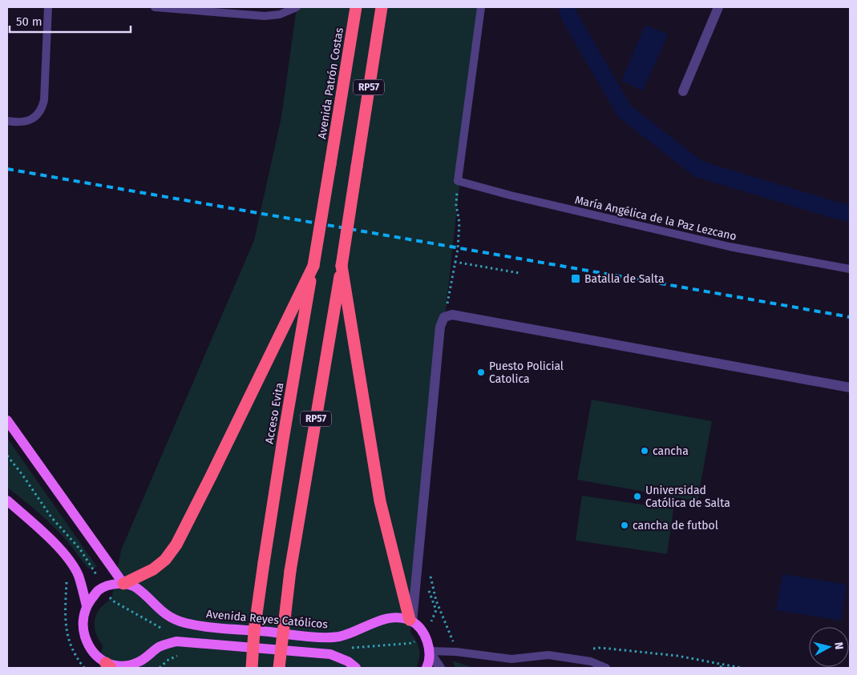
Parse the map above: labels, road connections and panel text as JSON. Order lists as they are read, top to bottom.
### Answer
{
  "streets": {
    "highway": ["Avenida Patrón Costas", "RP57", "Acceso Evita"],
    "main road": ["Avenida Reyes Católicos"],
    "lane": ["María Angélica de la Paz Lezcano"]
  },
  "crossings": [
    ["Avenida Patrón Costas", "Acceso Evita"]
  ],
  "places": {
    "transit": ["Batalla de Salta"],
    "other": [
      "Puesto Policial Catolica",
      "cancha",
      "Universidad Católica de Salta",
      "cancha de futbol"
    ]
  },
  "scale_bar": "50 m",
  "north": "right"
}
